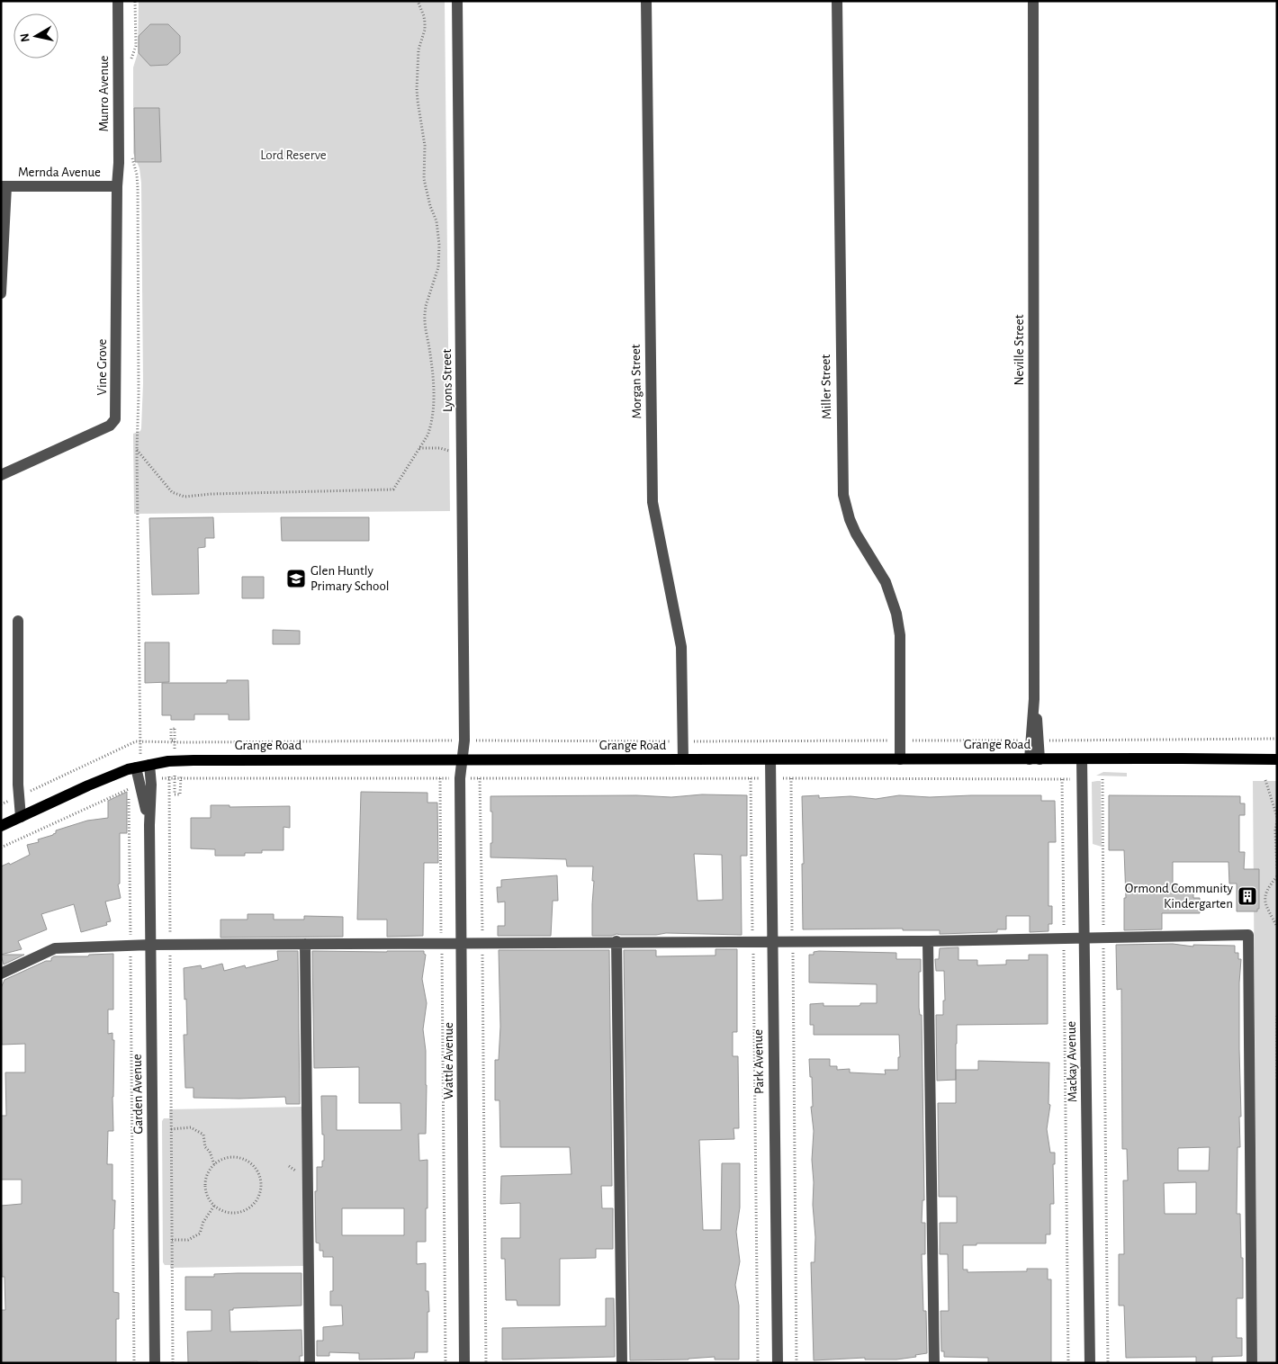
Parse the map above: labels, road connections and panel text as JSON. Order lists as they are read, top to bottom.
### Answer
{
  "streets": {
    "main road": ["Grange Road"],
    "street": [
      "Munro Avenue",
      "Mernda Avenue",
      "Neville Street",
      "Vine Grove",
      "Lyons Street",
      "Morgan Street",
      "Miller Street",
      "Wattle Avenue",
      "Park Avenue",
      "Mackay Avenue",
      "Garden Avenue"
    ]
  },
  "crossings": [
    ["Munro Avenue", "Mernda Avenue"],
    ["Munro Avenue", "Vine Grove"],
    ["Mernda Avenue", "Vine Grove"],
    ["Neville Street", "Grange Road"],
    ["Lyons Street", "Grange Road"],
    ["Lyons Street", "Wattle Avenue"],
    ["Morgan Street", "Grange Road"],
    ["Miller Street", "Grange Road"],
    ["Grange Road", "Wattle Avenue"],
    ["Grange Road", "Park Avenue"],
    ["Grange Road", "Mackay Avenue"],
    ["Grange Road", "Garden Avenue"]
  ],
  "parks": ["Lord Reserve"],
  "places": {
    "school or university": ["Glen Huntly Primary School"],
    "building": ["Ormond Community Kindergarten"]
  },
  "north": "left"
}
